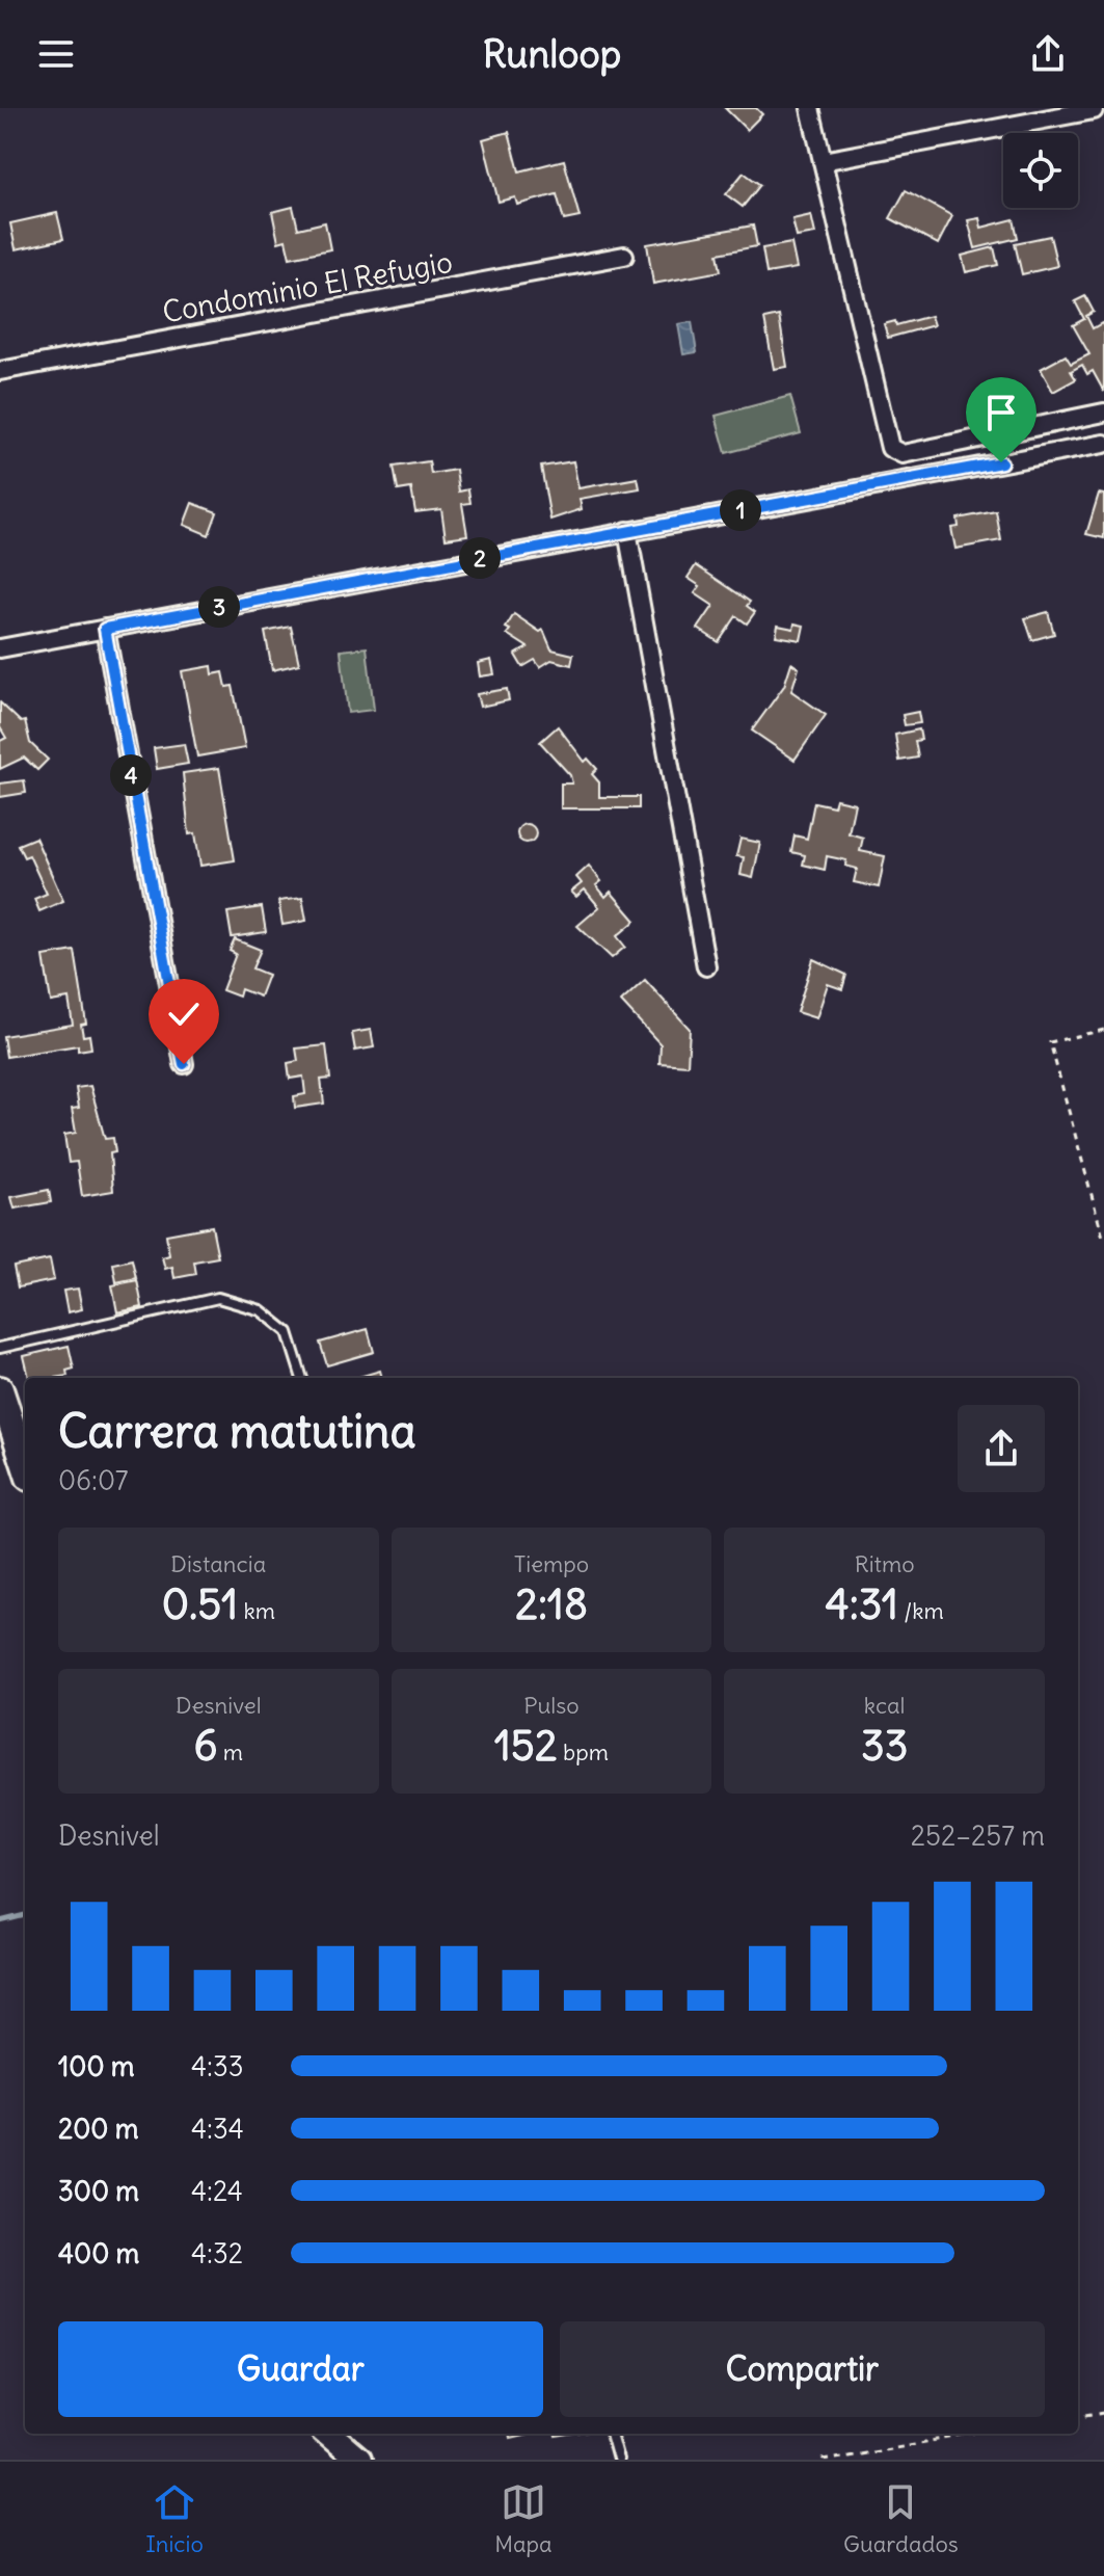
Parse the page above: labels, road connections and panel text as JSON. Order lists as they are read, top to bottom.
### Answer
{
  "streets": {
    "street": ["Condominio El Refugio"]
  },
  "page": {
    "header": "Runloop",
    "pins": [
      "1",
      "2",
      "3",
      "4"
    ],
    "heading": ["Carrera matutina", "06:07"],
    "stats": [
      ["Distancia", "0.51 km"],
      ["Tiempo", "2:18"],
      ["Ritmo", "4:31 /km"],
      ["Desnivel", "6 m"],
      ["Pulso", "152 bpm"],
      ["kcal", "33"]
    ],
    "chart": ["Desnivel", "252–257 m"],
    "list": [
      {
        "name": "100 m",
        "note": "4:33"
      },
      {
        "name": "200 m",
        "note": "4:34"
      },
      {
        "name": "300 m",
        "note": "4:24"
      },
      {
        "name": "400 m",
        "note": "4:32"
      }
    ],
    "buttons": ["Guardar", "Compartir"],
    "tabs": ["Inicio", "Mapa", "Guardados"]
  }
}
